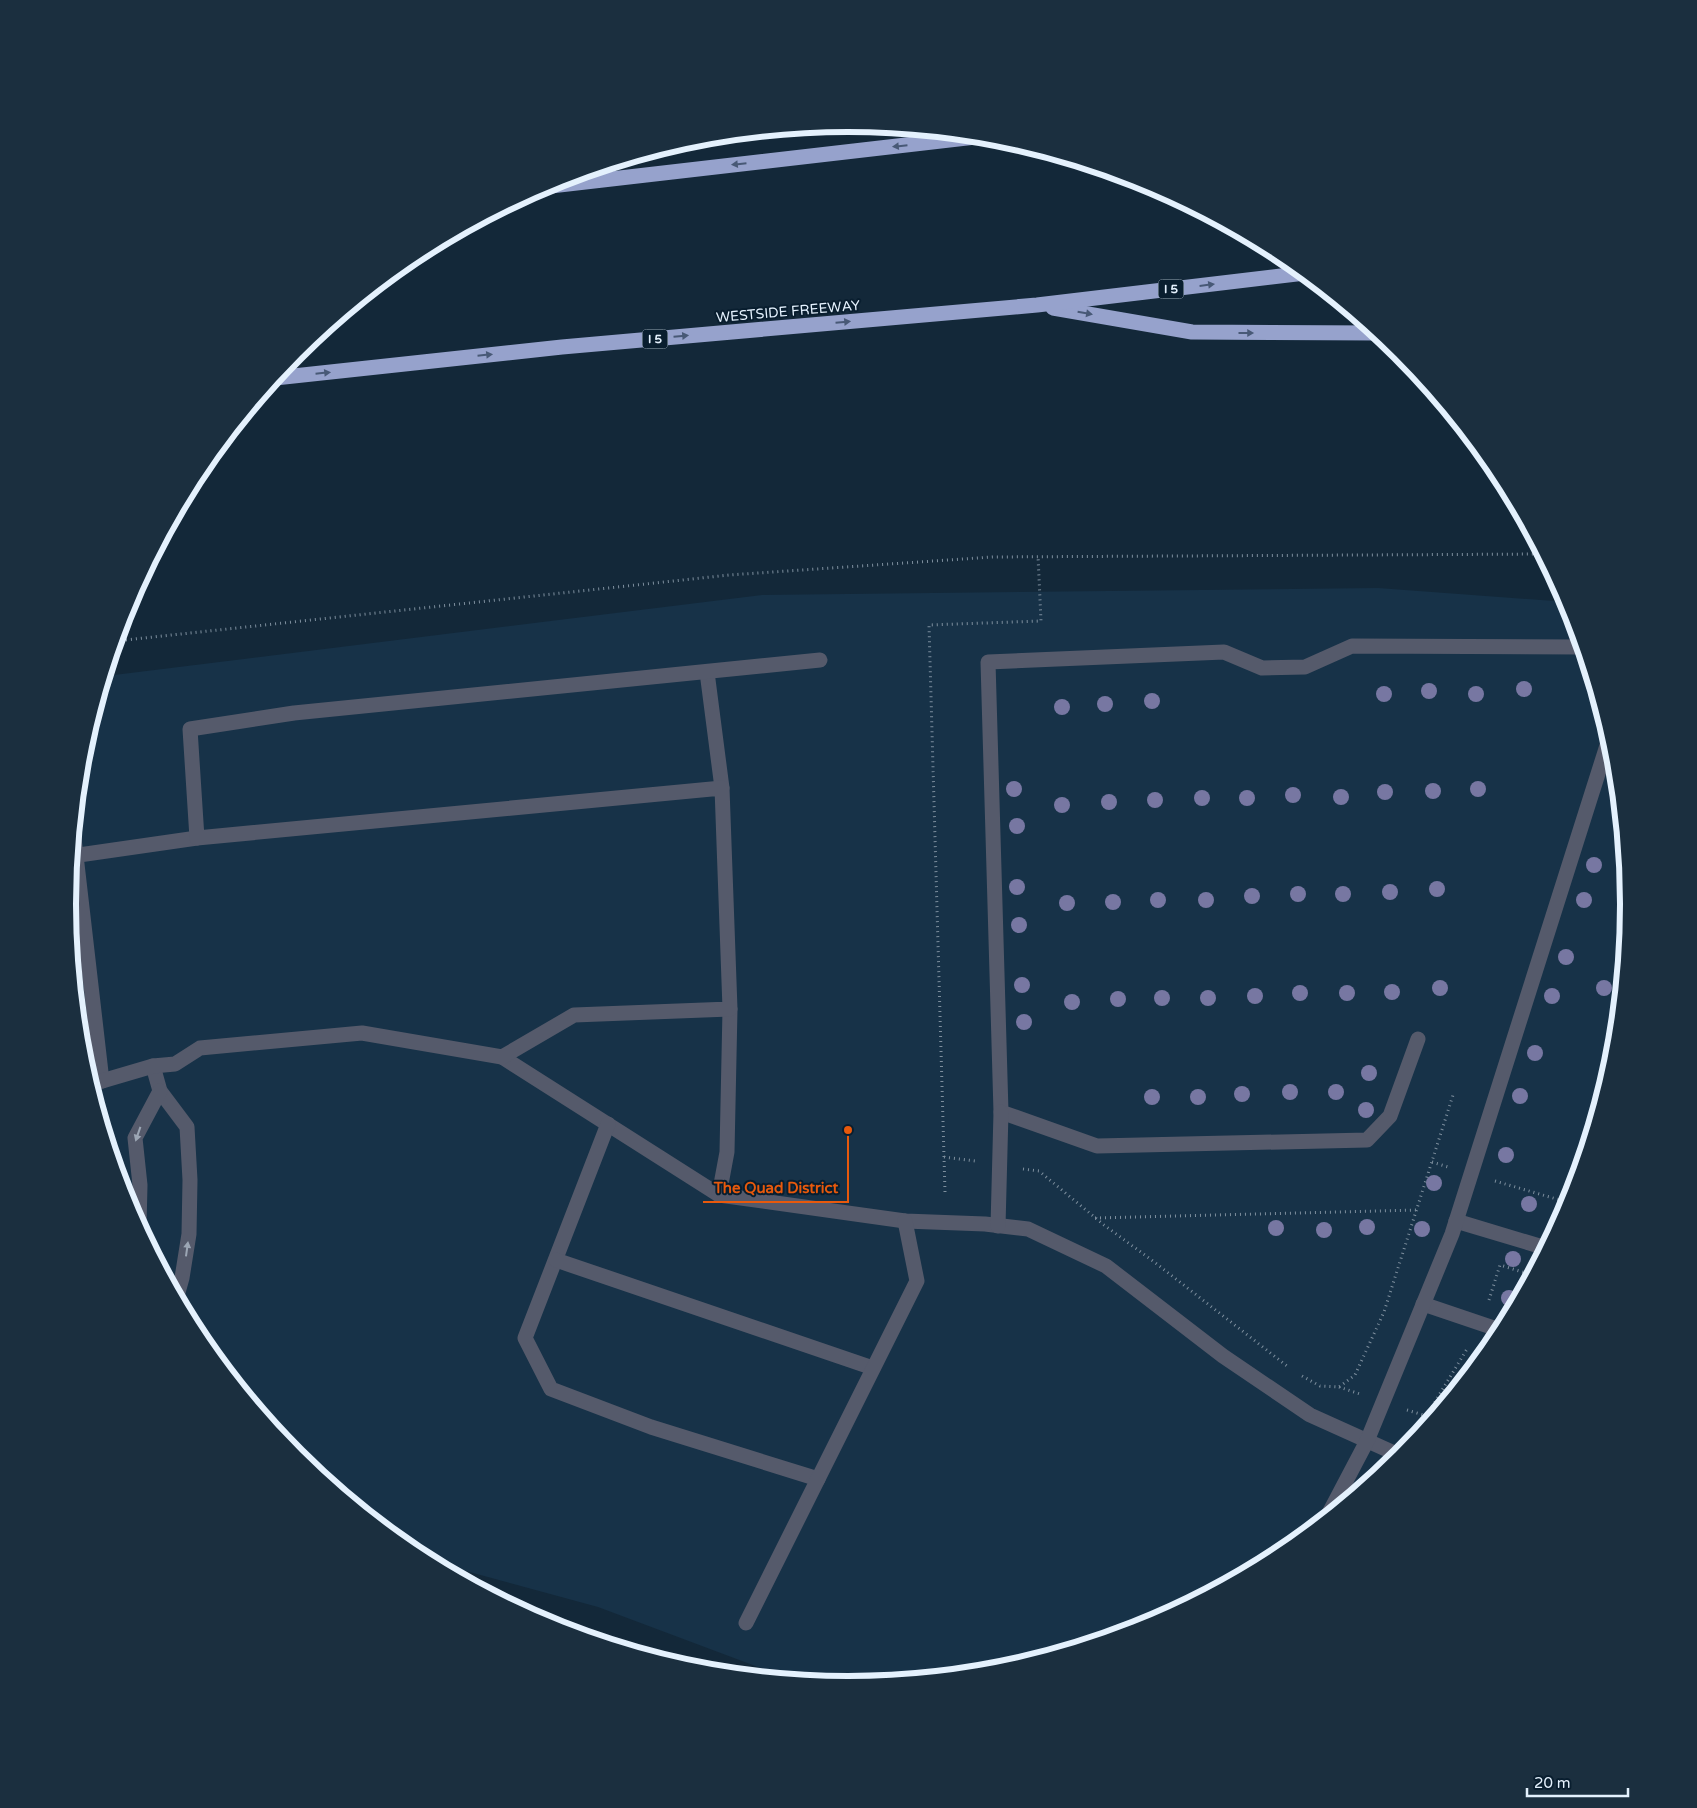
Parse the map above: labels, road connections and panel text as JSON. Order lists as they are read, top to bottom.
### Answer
{
  "streets": {
    "highway": ["I 5", "WESTSIDE FREEWAY"]
  },
  "one_way": ["WESTSIDE FREEWAY"],
  "places": ["The Quad District"],
  "scale_bar": "20 m"
}
